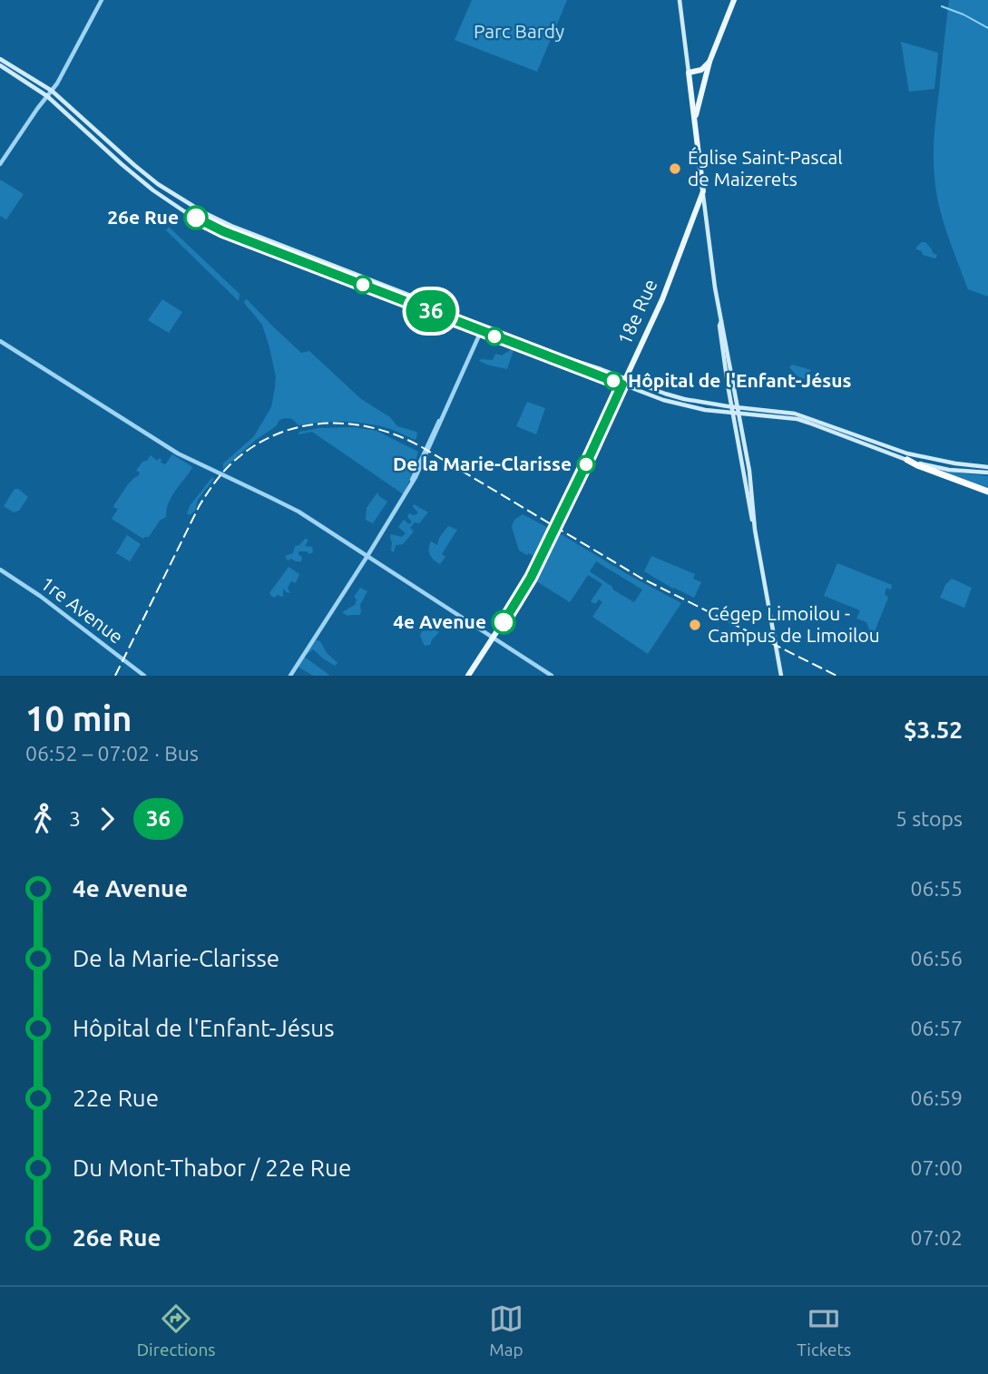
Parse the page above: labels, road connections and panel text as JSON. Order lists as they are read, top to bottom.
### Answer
{
  "streets": {
    "main road": ["18e Rue"],
    "street": ["1re Avenue"]
  },
  "parks": ["Parc Bardy"],
  "places": [
    "Église Saint-Pascal de Maizerets",
    "26e Rue",
    "Hôpital de l'Enfant-Jésus",
    "De la Marie-Clarisse",
    "4e Avenue",
    "Cégep Limoilou - Campus de Limoilou"
  ],
  "lines": ["bus line 36"],
  "page": {
    "on_map": "36",
    "heading": ["10 min", "06:52 – 07:02 · Bus", "$3.52"],
    "legs": ["3", "36", "5 stops"],
    "list": [
      {
        "name": "4e Avenue",
        "value": "06:55"
      },
      {
        "name": "De la Marie-Clarisse",
        "value": "06:56"
      },
      {
        "name": "Hôpital de l'Enfant-Jésus",
        "value": "06:57"
      },
      {
        "name": "22e Rue",
        "value": "06:59"
      },
      {
        "name": "Du Mont-Thabor / 22e Rue",
        "value": "07:00"
      },
      {
        "name": "26e Rue",
        "value": "07:02"
      }
    ],
    "tabs": ["Directions", "Map", "Tickets"]
  }
}
